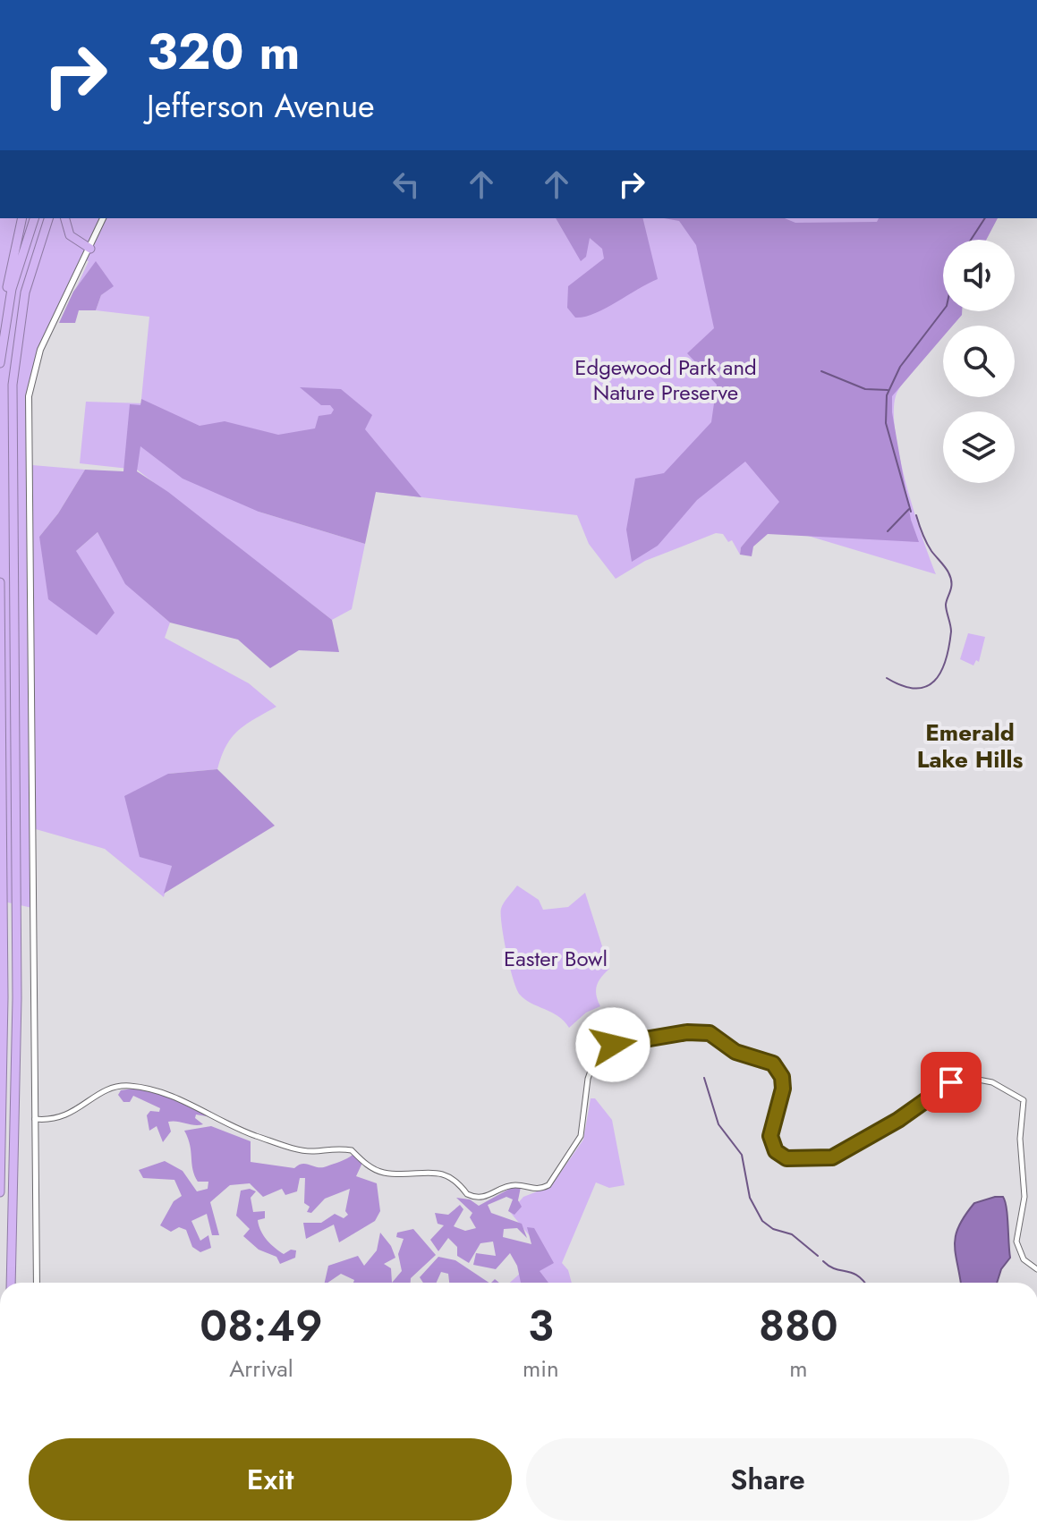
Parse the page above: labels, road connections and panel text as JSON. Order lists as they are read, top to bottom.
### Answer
{
  "districts": ["Emerald Lake Hills"],
  "parks": ["Edgewood Park and Nature Preserve", "Easter Bowl"],
  "page": {
    "turn": ["320 m", "Jefferson Avenue"],
    "eta": [
      "08:49",
      "Arrival",
      "3",
      "min",
      "880",
      "m"
    ],
    "buttons": ["Exit", "Share"]
  }
}
